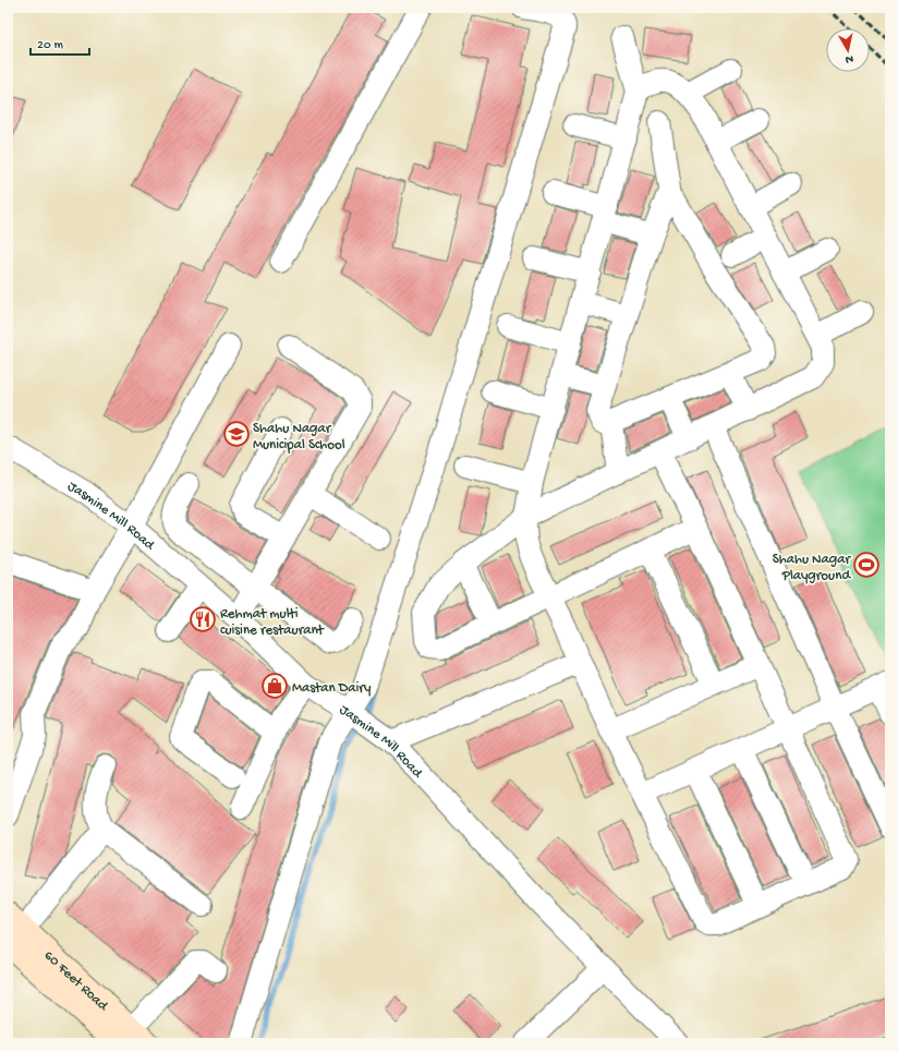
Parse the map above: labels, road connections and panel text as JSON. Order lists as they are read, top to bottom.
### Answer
{
  "streets": {
    "main road": ["60 Feet Road"],
    "street": ["Jasmine Mill Road"]
  },
  "places": {
    "school or university": ["Shahu Nagar Municipal School"],
    "sports": ["Shahu Nagar Playground"],
    "restaurant": ["Rehmat multi cuisine restaurant"],
    "shop": ["Mastan Dairy"]
  },
  "scale_bar": "20 m",
  "north": "bottom"
}
